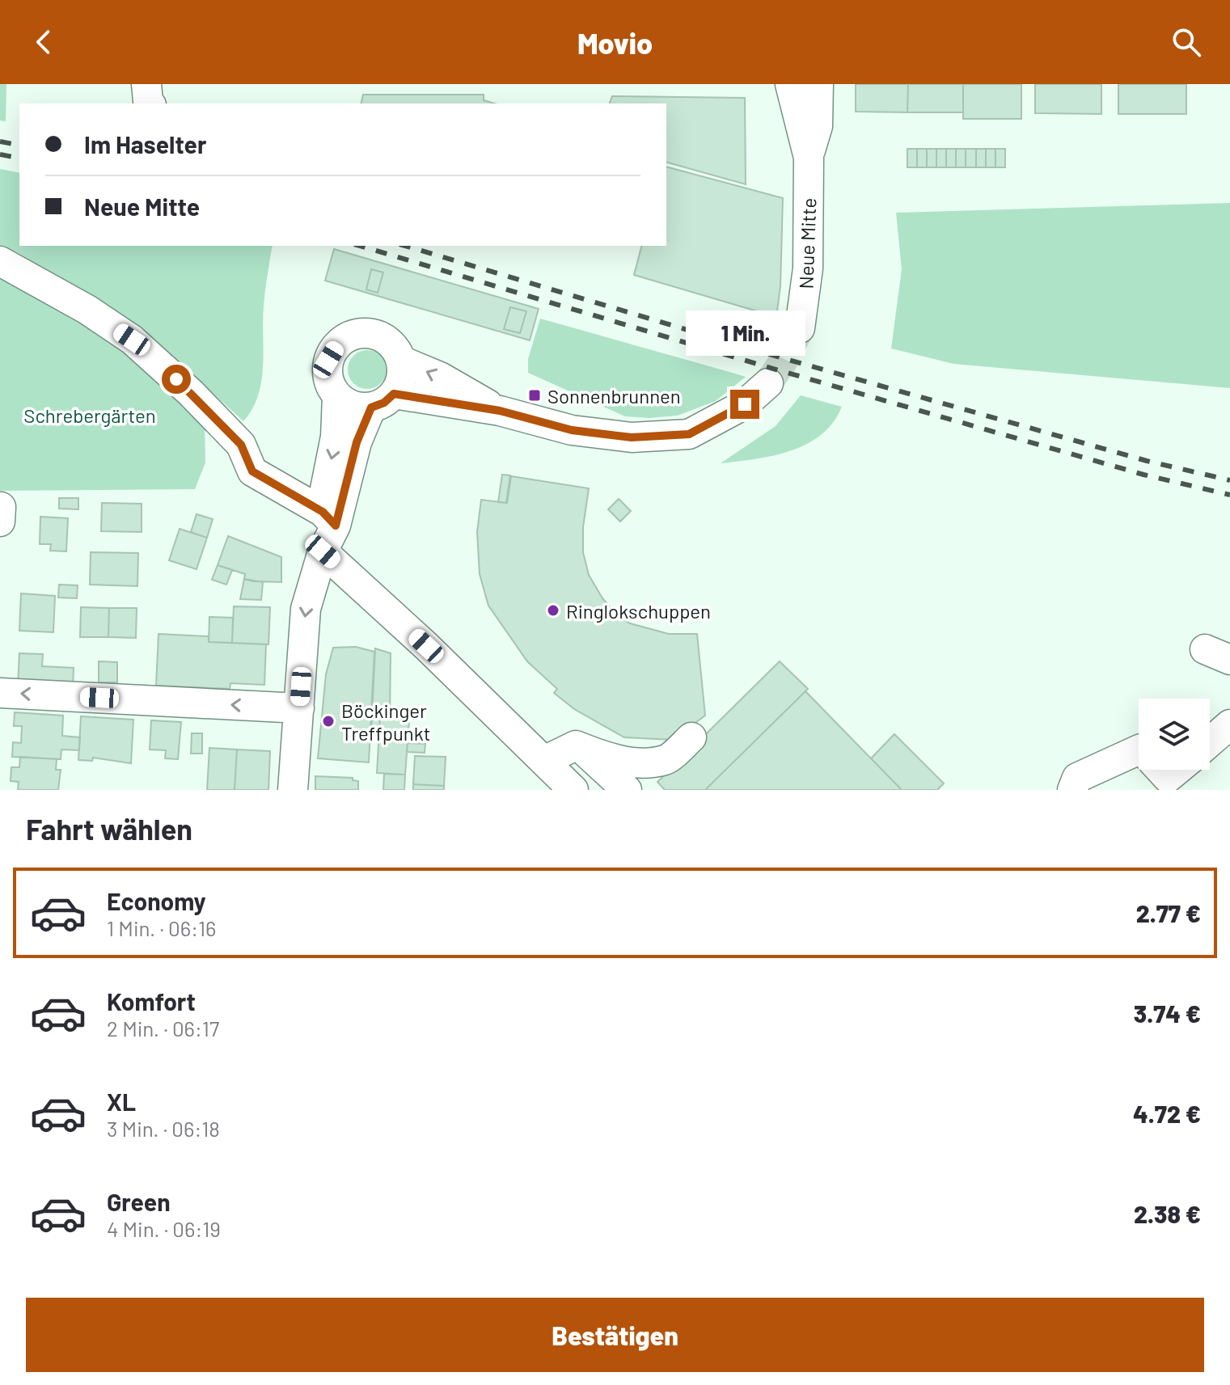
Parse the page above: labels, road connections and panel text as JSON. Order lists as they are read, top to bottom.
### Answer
{
  "streets": {
    "street": ["Neue Mitte"]
  },
  "parks": ["Schrebergärten"],
  "places": {
    "transit": ["Sonnenbrunnen"],
    "other": ["Ringlokschuppen", "Böckinger Treffpunkt"]
  },
  "page": {
    "header": "Movio",
    "banner": ["Im Haselter", "Neue Mitte"],
    "bubble": "1 Min.",
    "heading": "Fahrt wählen",
    "list": [
      {
        "name": "Economy",
        "note": "1 Min. · 06:16",
        "value": "2.77 €"
      },
      {
        "name": "Komfort",
        "note": "2 Min. · 06:17",
        "value": "3.74 €"
      },
      {
        "name": "XL",
        "note": "3 Min. · 06:18",
        "value": "4.72 €"
      },
      {
        "name": "Green",
        "note": "4 Min. · 06:19",
        "value": "2.38 €"
      }
    ],
    "buttons": "Bestätigen"
  }
}
